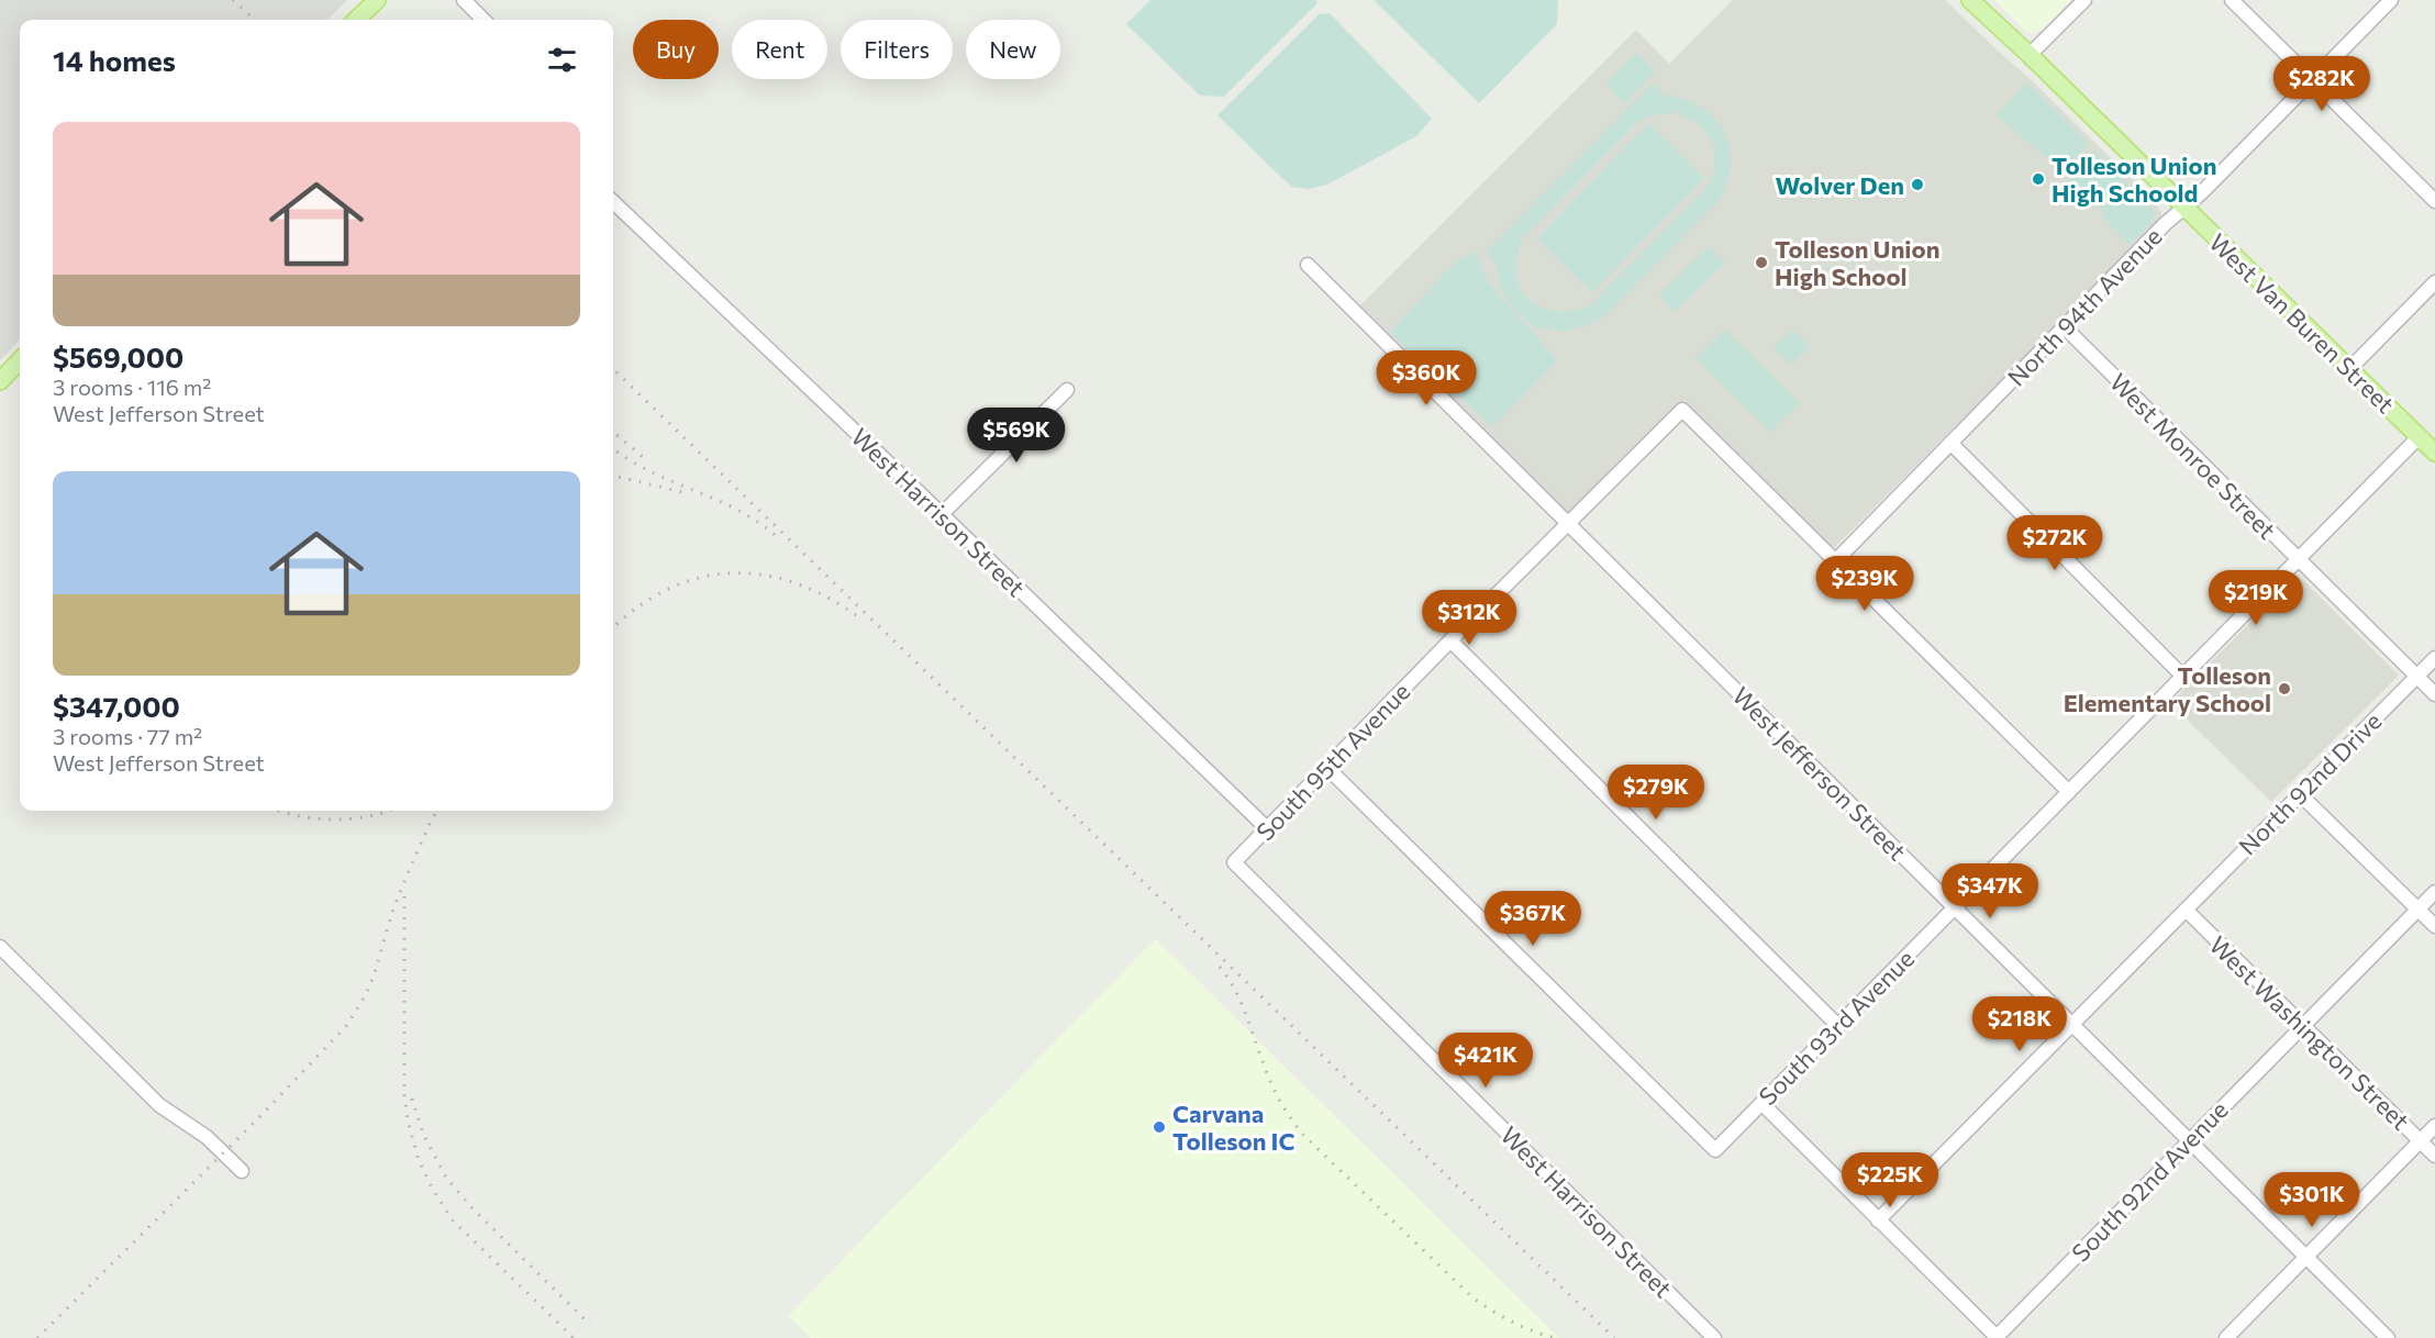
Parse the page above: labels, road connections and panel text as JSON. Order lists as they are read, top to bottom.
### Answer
{
  "streets": {
    "main road": ["West Van Buren Street"],
    "street": [
      "North 94th Avenue",
      "West Monroe Street",
      "West Harrison Street",
      "South 95th Avenue",
      "West Jefferson Street",
      "North 92nd Drive",
      "South 93rd Avenue",
      "West Washington Street",
      "South 92nd Avenue"
    ]
  },
  "crossings": [
    ["North 94th Avenue", "West Van Buren Street"],
    ["North 94th Avenue", "West Monroe Street"],
    ["North 94th Avenue", "South 95th Avenue"],
    ["West Van Buren Street", "South 93rd Avenue"],
    ["West Monroe Street", "North 92nd Drive"],
    ["West Monroe Street", "South 93rd Avenue"],
    ["West Harrison Street", "South 95th Avenue"],
    ["South 95th Avenue", "West Jefferson Street"],
    ["South 95th Avenue", "South 93rd Avenue"],
    ["West Jefferson Street", "North 92nd Drive"],
    ["West Jefferson Street", "South 93rd Avenue"],
    ["West Jefferson Street", "South 92nd Avenue"],
    ["North 92nd Drive", "West Washington Street"],
    ["West Washington Street", "South 92nd Avenue"]
  ],
  "places": [
    "Tolleson Union High Schoold",
    "Wolver Den",
    "Tolleson Union High School",
    "Tolleson Elementary School",
    "Carvana Tolleson IC"
  ],
  "page": {
    "chip": [
      "Buy",
      "Rent",
      "Filters",
      "New"
    ],
    "heading": "14 homes",
    "price": [
      "$282K",
      "$360K",
      "$569K",
      "$272K",
      "$239K",
      "$219K",
      "$312K",
      "$279K",
      "$347K",
      "$367K",
      "$218K",
      "$421K",
      "$225K",
      "$301K"
    ],
    "list": [
      {
        "name": "$569,000",
        "note": "3 rooms · 116 m² · West Jefferson Street"
      },
      {
        "name": "$347,000",
        "note": "3 rooms · 77 m² · West Jefferson Street"
      }
    ]
  }
}
